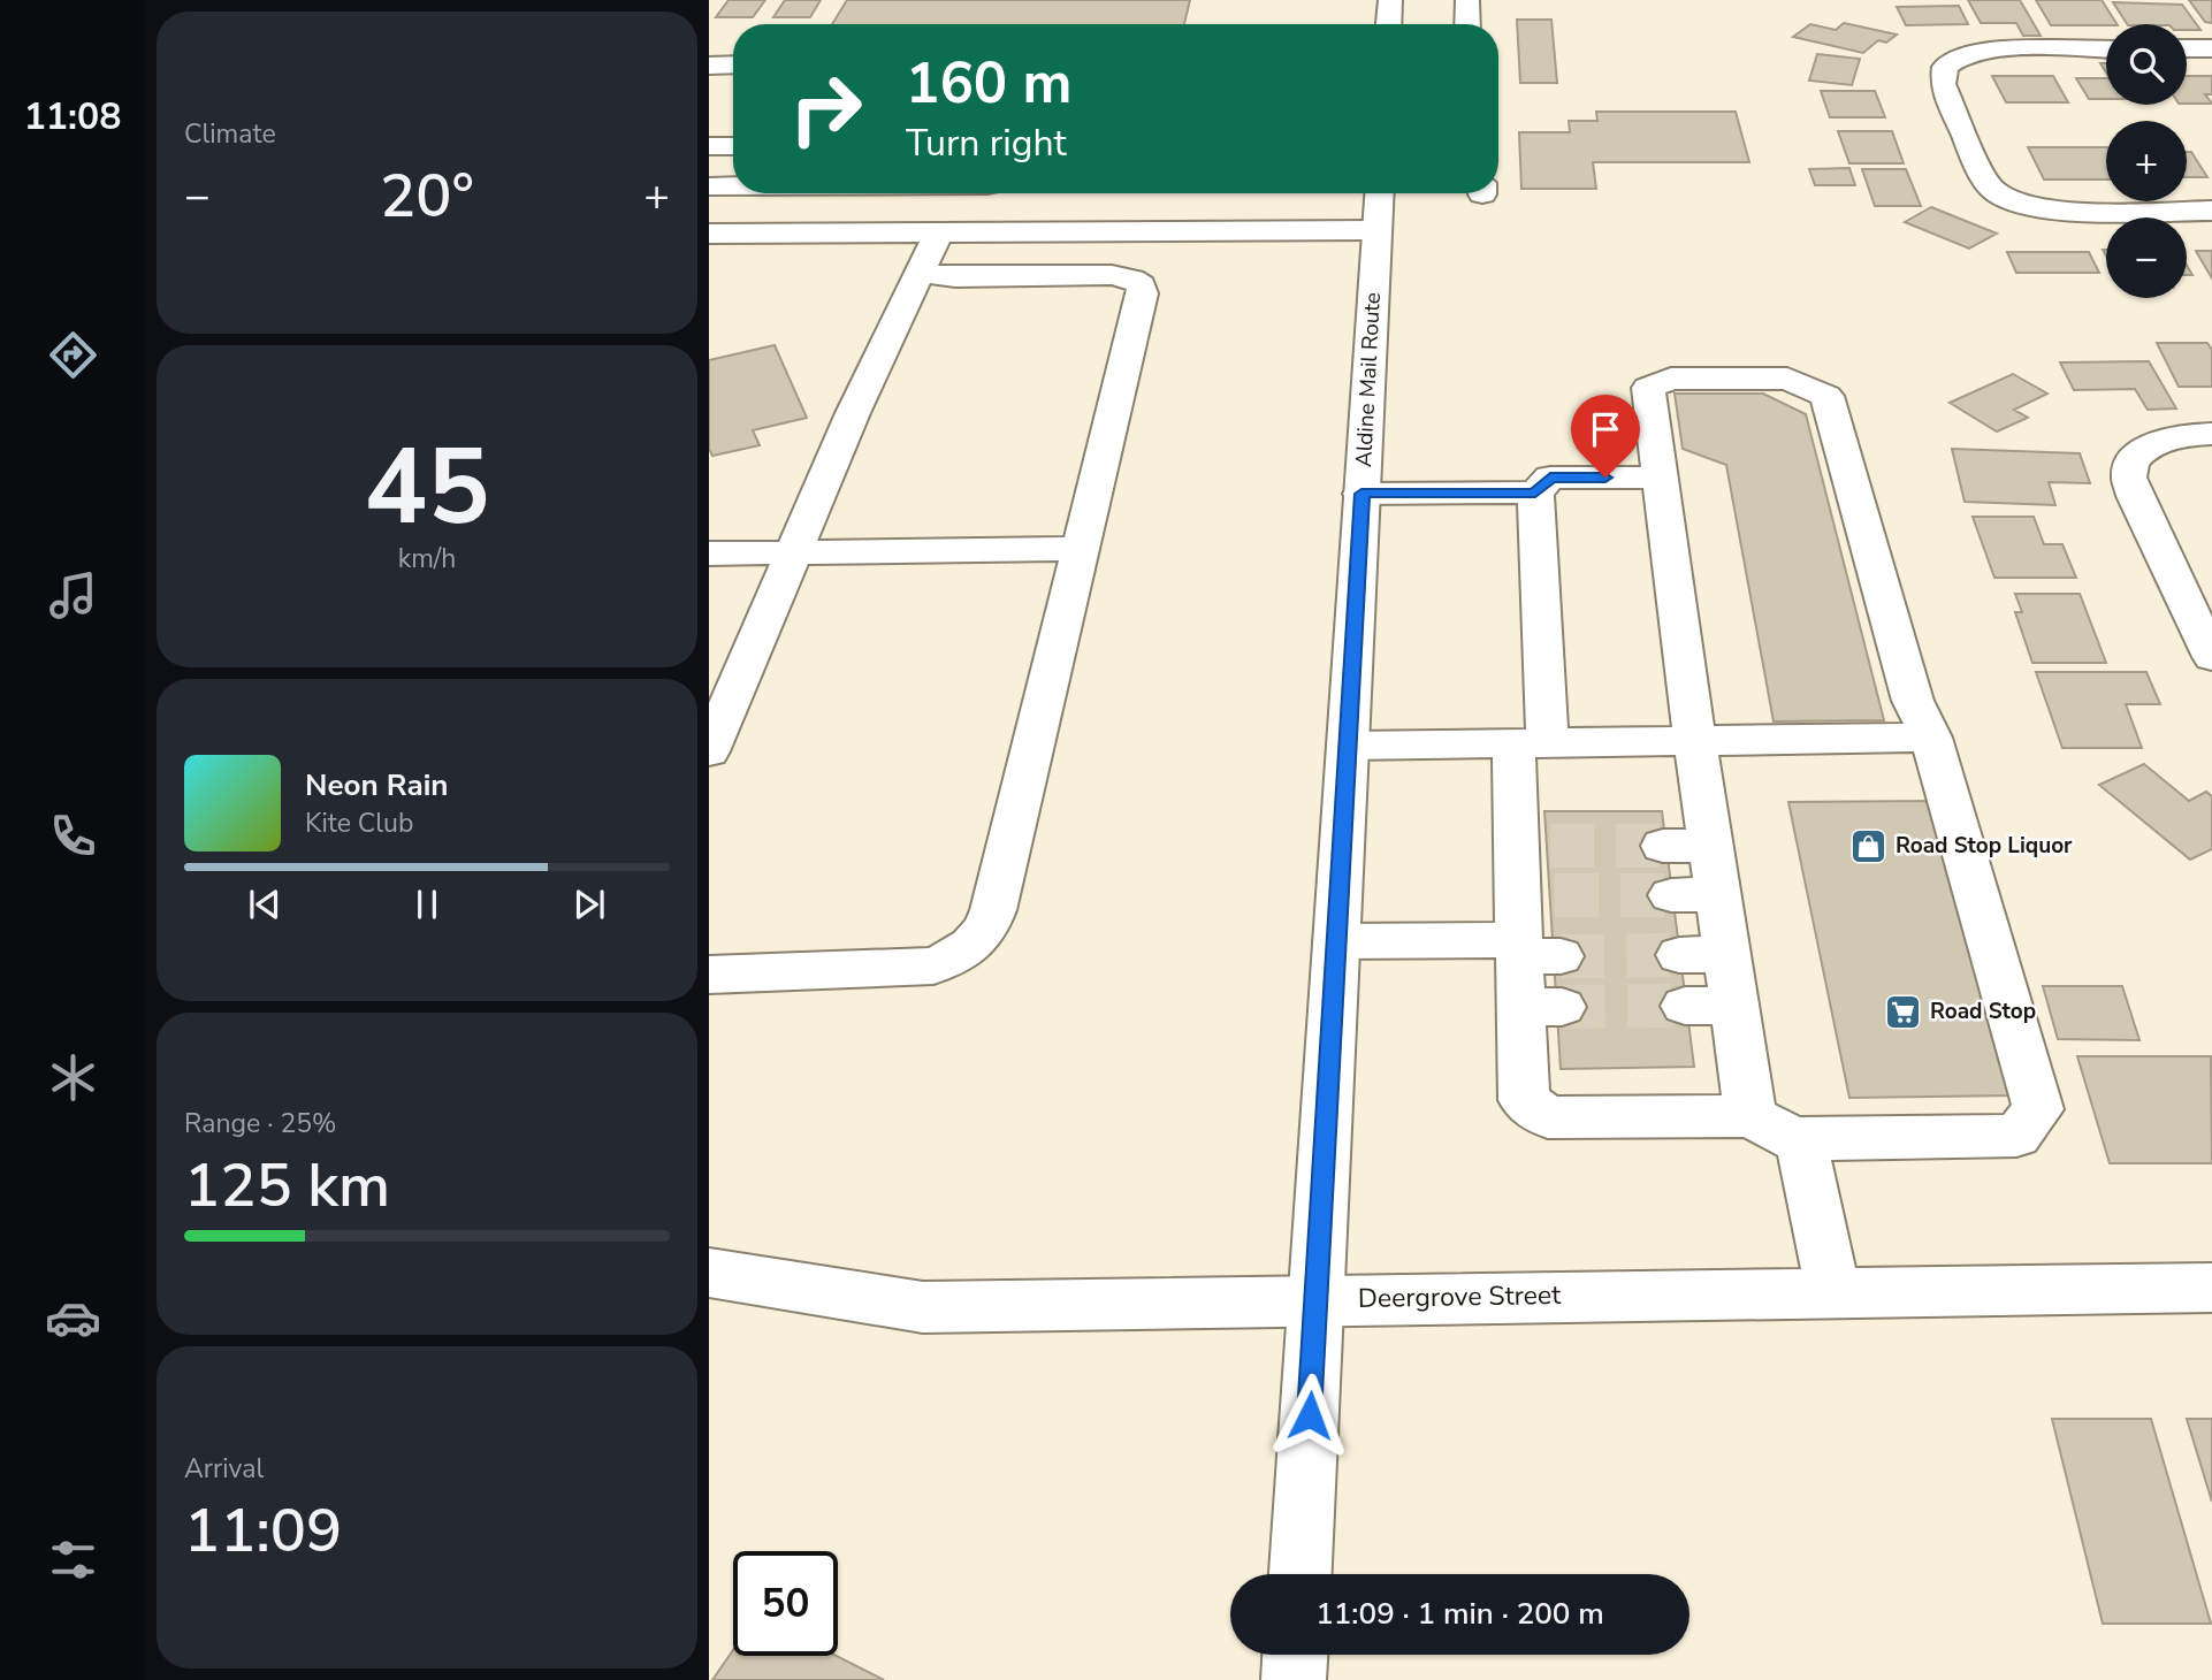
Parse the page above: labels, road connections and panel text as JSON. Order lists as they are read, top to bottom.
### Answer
{
  "streets": {
    "street": ["Aldine Mail Route", "Deergrove Street"]
  },
  "crossings": [
    ["Aldine Mail Route", "Deergrove Street"]
  ],
  "places": {
    "shop": ["Road Stop Liquor"],
    "supermarket": ["Road Stop"]
  },
  "page": {
    "tabs": "11:08",
    "tile": [
      "Climate",
      ["45", "km/h"],
      ["Range · 25%", "125 km"],
      ["Arrival", "11:09"]
    ],
    "map_buttons": ["+", "−"],
    "turn": ["160 m", "Turn right"],
    "heat": ["−", "20°", "+"],
    "song": ["Neon Rain", "Kite Club"],
    "limit": "50",
    "trip": "11:09 · 1 min · 200 m"
  }
}
